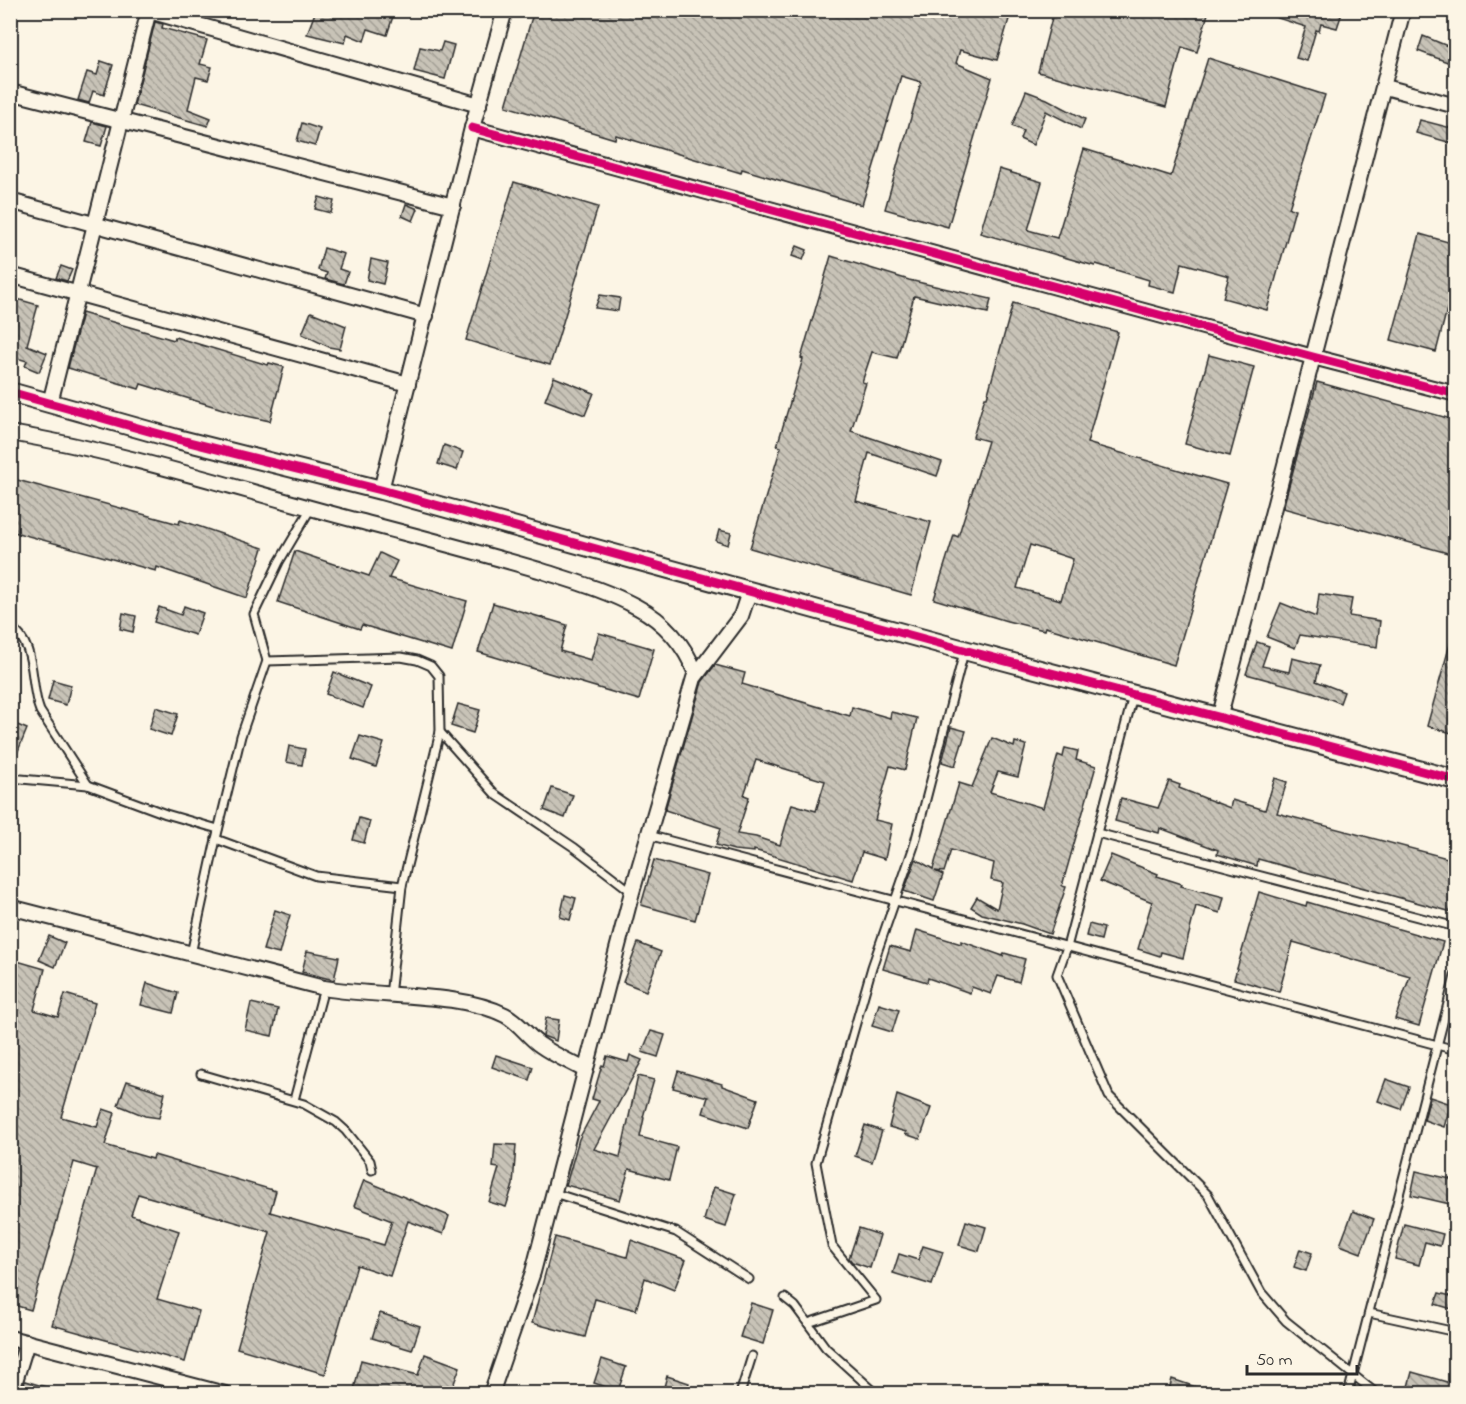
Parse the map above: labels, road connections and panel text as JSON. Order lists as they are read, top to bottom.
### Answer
{
  "scale_bar": "50 m"
}
